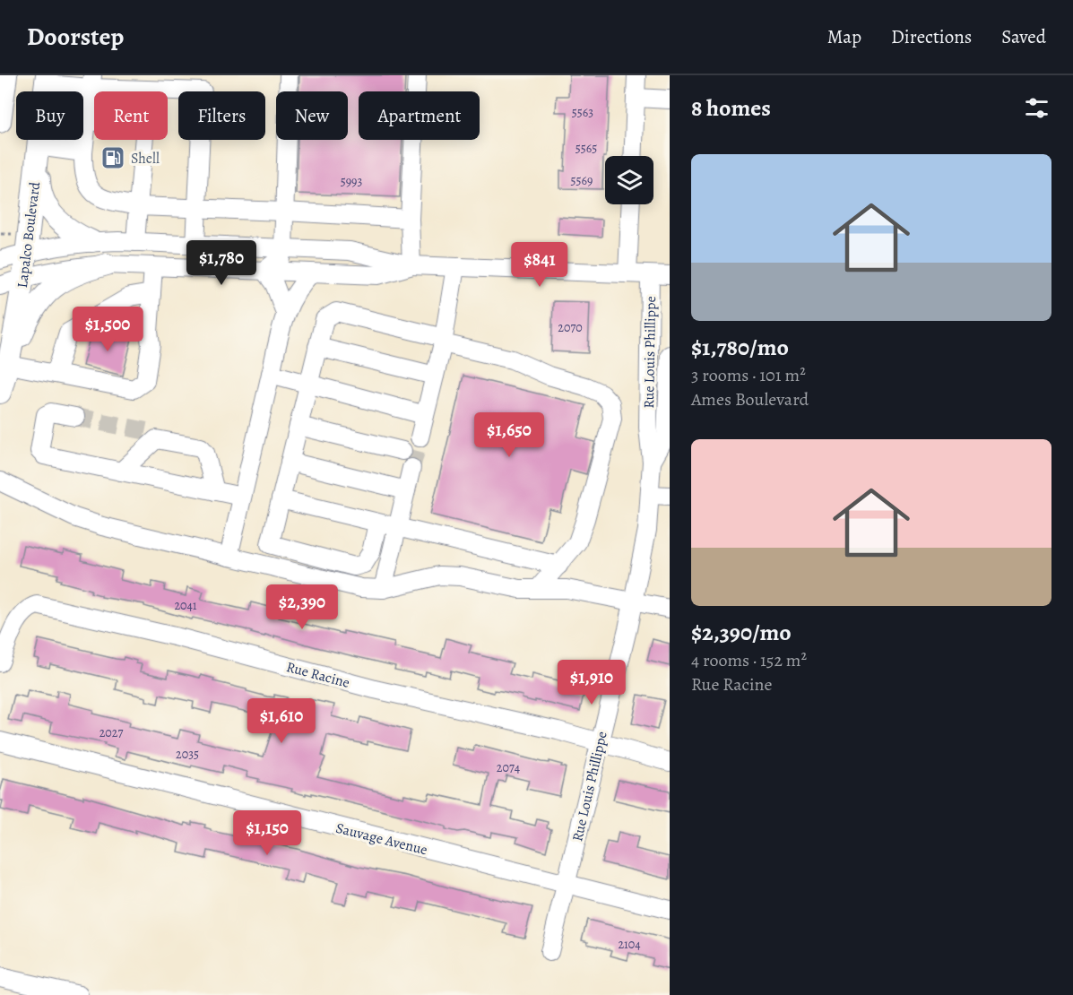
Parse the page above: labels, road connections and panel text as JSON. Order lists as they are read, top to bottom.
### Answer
{
  "streets": {
    "main road": ["Lapalco Boulevard"],
    "street": ["Rue Louis Phillippe", "Rue Racine", "Sauvage Avenue"]
  },
  "crossings": [
    ["Rue Louis Phillippe", "Rue Racine"],
    ["Rue Louis Phillippe", "Sauvage Avenue"]
  ],
  "places": {
    "fuel station": ["Shell"]
  },
  "house_numbers": [
    "5563",
    "5565",
    "5569",
    "5993",
    "2070",
    "2041",
    "2027",
    "2035",
    "2074",
    "2104"
  ],
  "page": {
    "header": "Doorstep",
    "nav": ["Map", "Directions", "Saved"],
    "heading": "8 homes",
    "chip": [
      "Buy",
      "Rent",
      "Filters",
      "New",
      "Apartment"
    ],
    "list": [
      {
        "name": "$1,780/mo",
        "note": "3 rooms · 101 m² · Ames Boulevard"
      },
      {
        "name": "$2,390/mo",
        "note": "4 rooms · 152 m² · Rue Racine"
      }
    ],
    "price": [
      "$1,780",
      "$841",
      "$1,500",
      "$1,650",
      "$2,390",
      "$1,910",
      "$1,610",
      "$1,150"
    ]
  }
}
